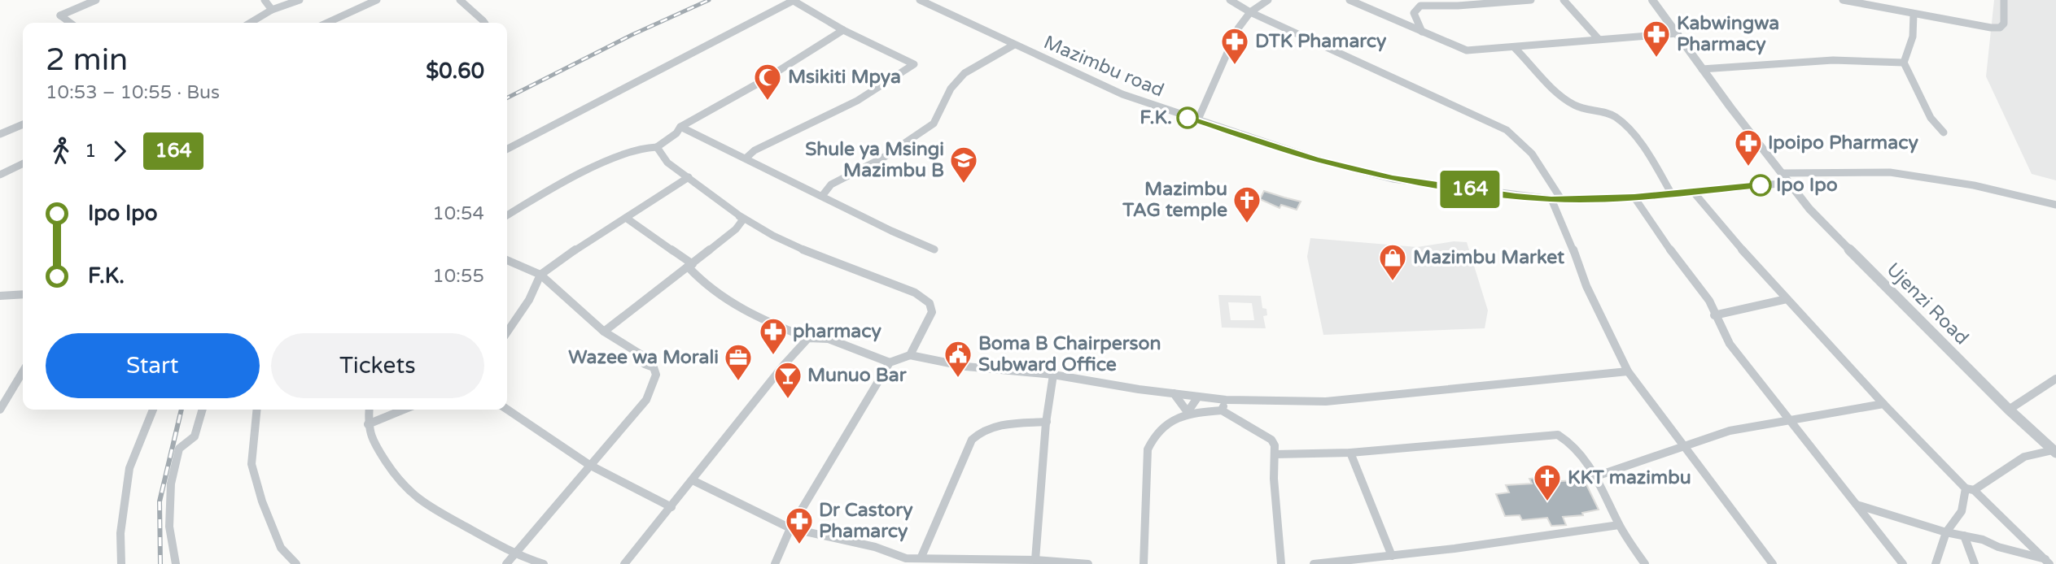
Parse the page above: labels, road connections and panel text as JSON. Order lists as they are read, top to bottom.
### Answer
{
  "streets": {
    "street": ["Mazimbu road", "Ujenzi Road"]
  },
  "crossings": [
    ["Mazimbu road", "Ujenzi Road"]
  ],
  "places": {
    "pharmacy": [
      "Kabwingwa Pharmacy",
      "DTK Phamarcy",
      "Ipoipo Pharmacy",
      "pharmacy",
      "Dr Castory Phamarcy"
    ],
    "mosque": ["Msikiti Mpya"],
    "other": ["F.K.", "Ipo Ipo"],
    "school or university": ["Shule ya Msingi Mazimbu B"],
    "church": ["Mazimbu TAG temple", "KKT mazimbu"],
    "shop": ["Mazimbu Market"],
    "public building": ["Boma B Chairperson Subward Office"],
    "office": ["Wazee wa Morali"],
    "bar": ["Munuo Bar"]
  },
  "lines": ["bus line 164"],
  "page": {
    "on_map": "164",
    "heading": ["2 min", "10:53 – 10:55 · Bus", "$0.60"],
    "legs": ["1", "164"],
    "list": [
      {
        "name": "Ipo Ipo",
        "value": "10:54"
      },
      {
        "name": "F.K.",
        "value": "10:55"
      }
    ],
    "buttons": ["Start", "Tickets"]
  }
}
